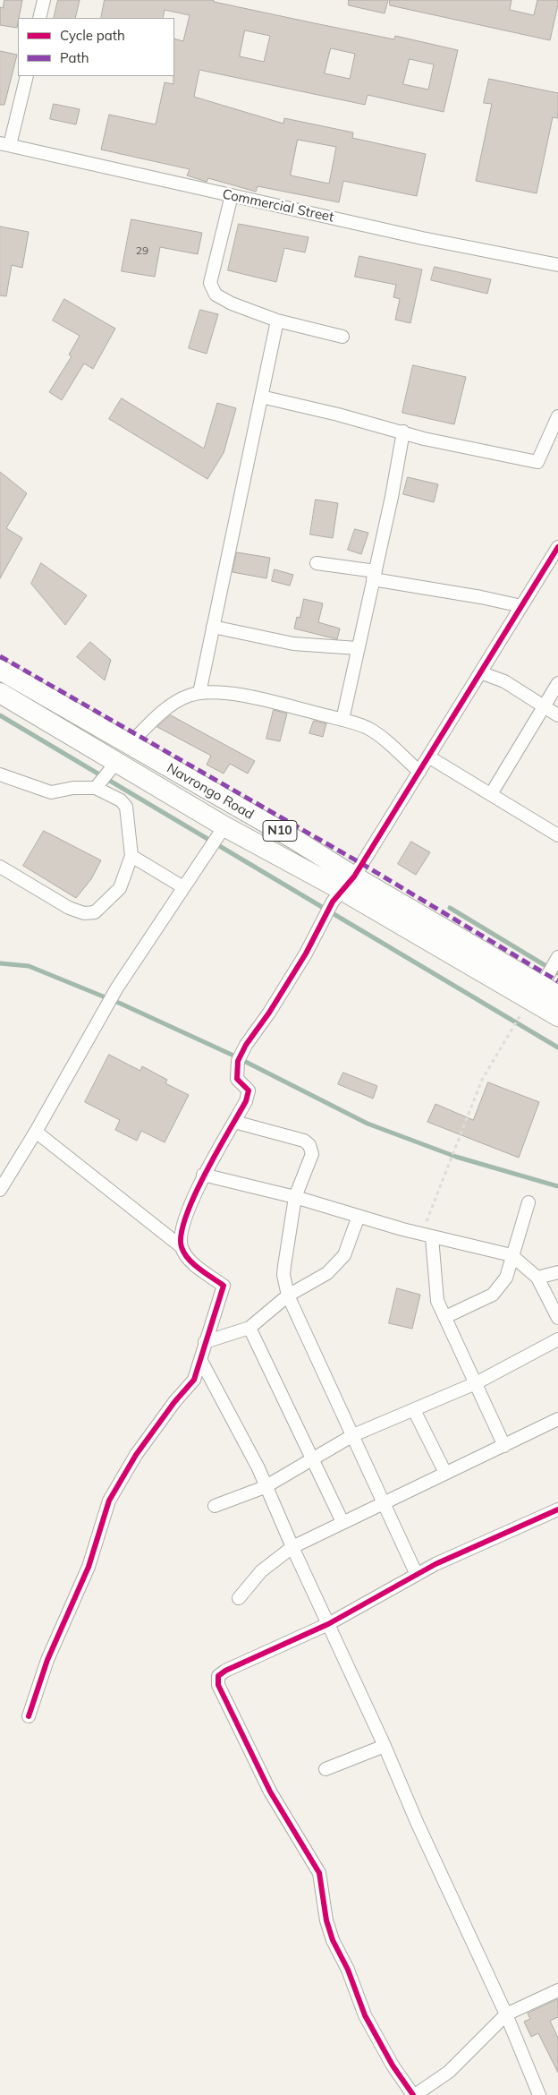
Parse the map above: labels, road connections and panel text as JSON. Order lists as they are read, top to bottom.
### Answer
{
  "streets": {
    "highway": ["Navrongo Road", "N10"],
    "street": ["Commercial Street"]
  },
  "house_numbers": ["29"],
  "legend": ["Cycle path", "Path"]
}
